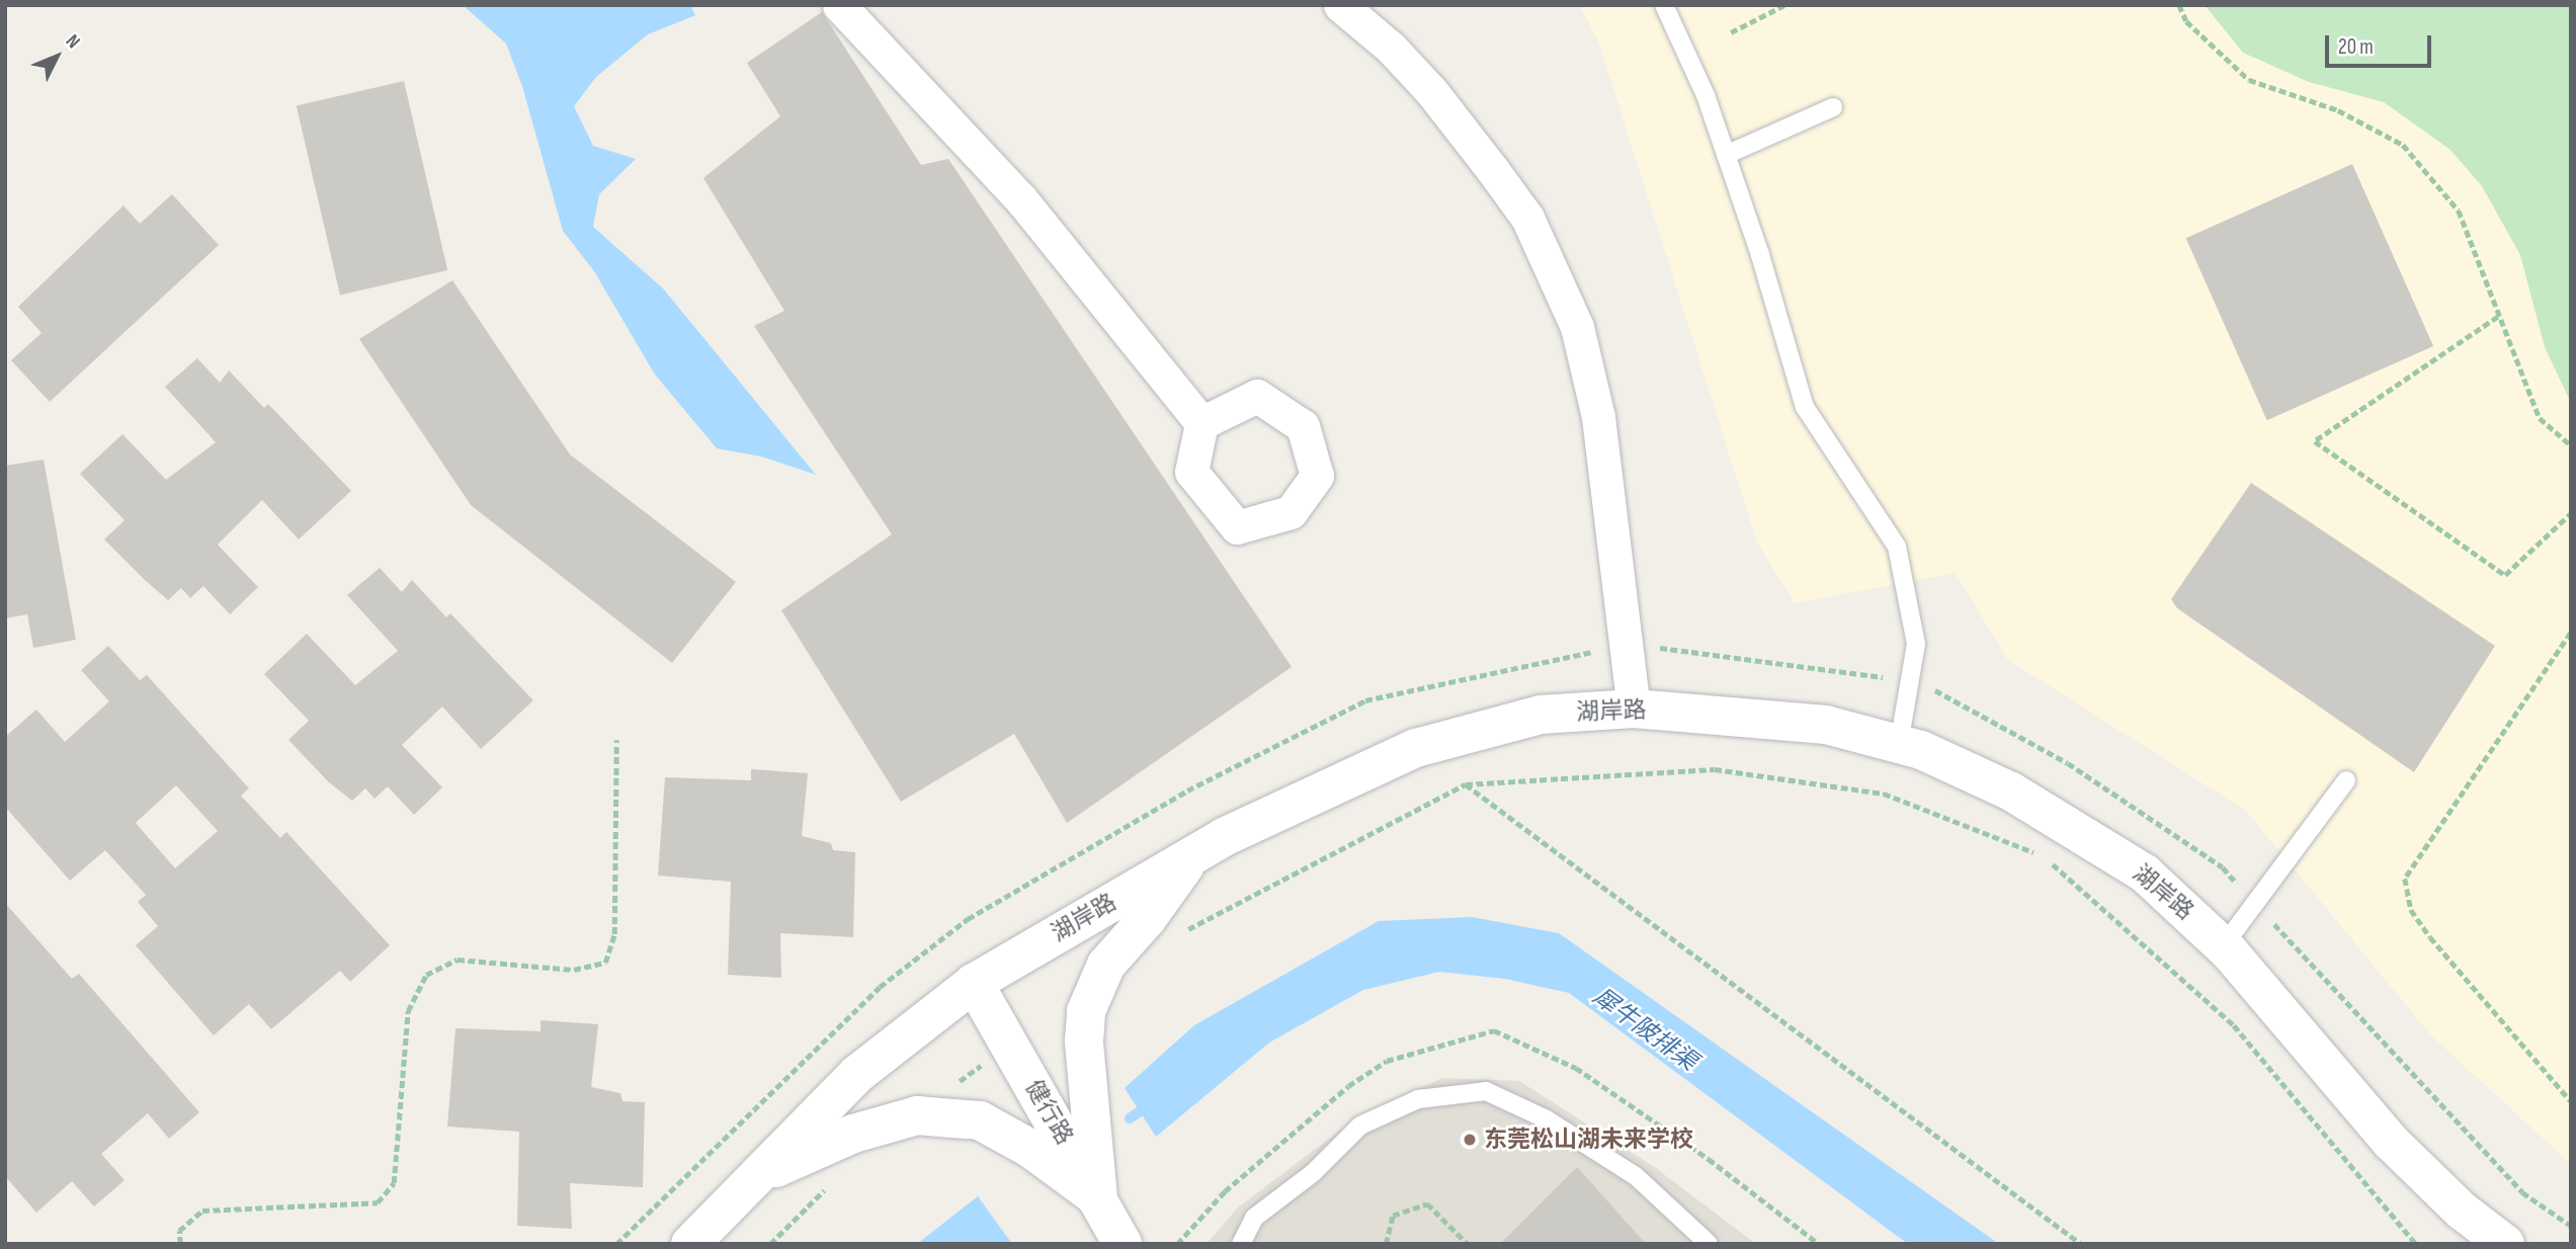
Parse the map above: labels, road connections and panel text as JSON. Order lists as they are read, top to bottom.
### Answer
{
  "streets": {
    "street": ["湖岸路", "健行路"]
  },
  "crossings": [
    ["湖岸路", "健行路"]
  ],
  "water": ["犀牛陂排渠"],
  "places": ["东莞松山湖未来学校"],
  "scale_bar": "20 m",
  "north": "top right"
}
